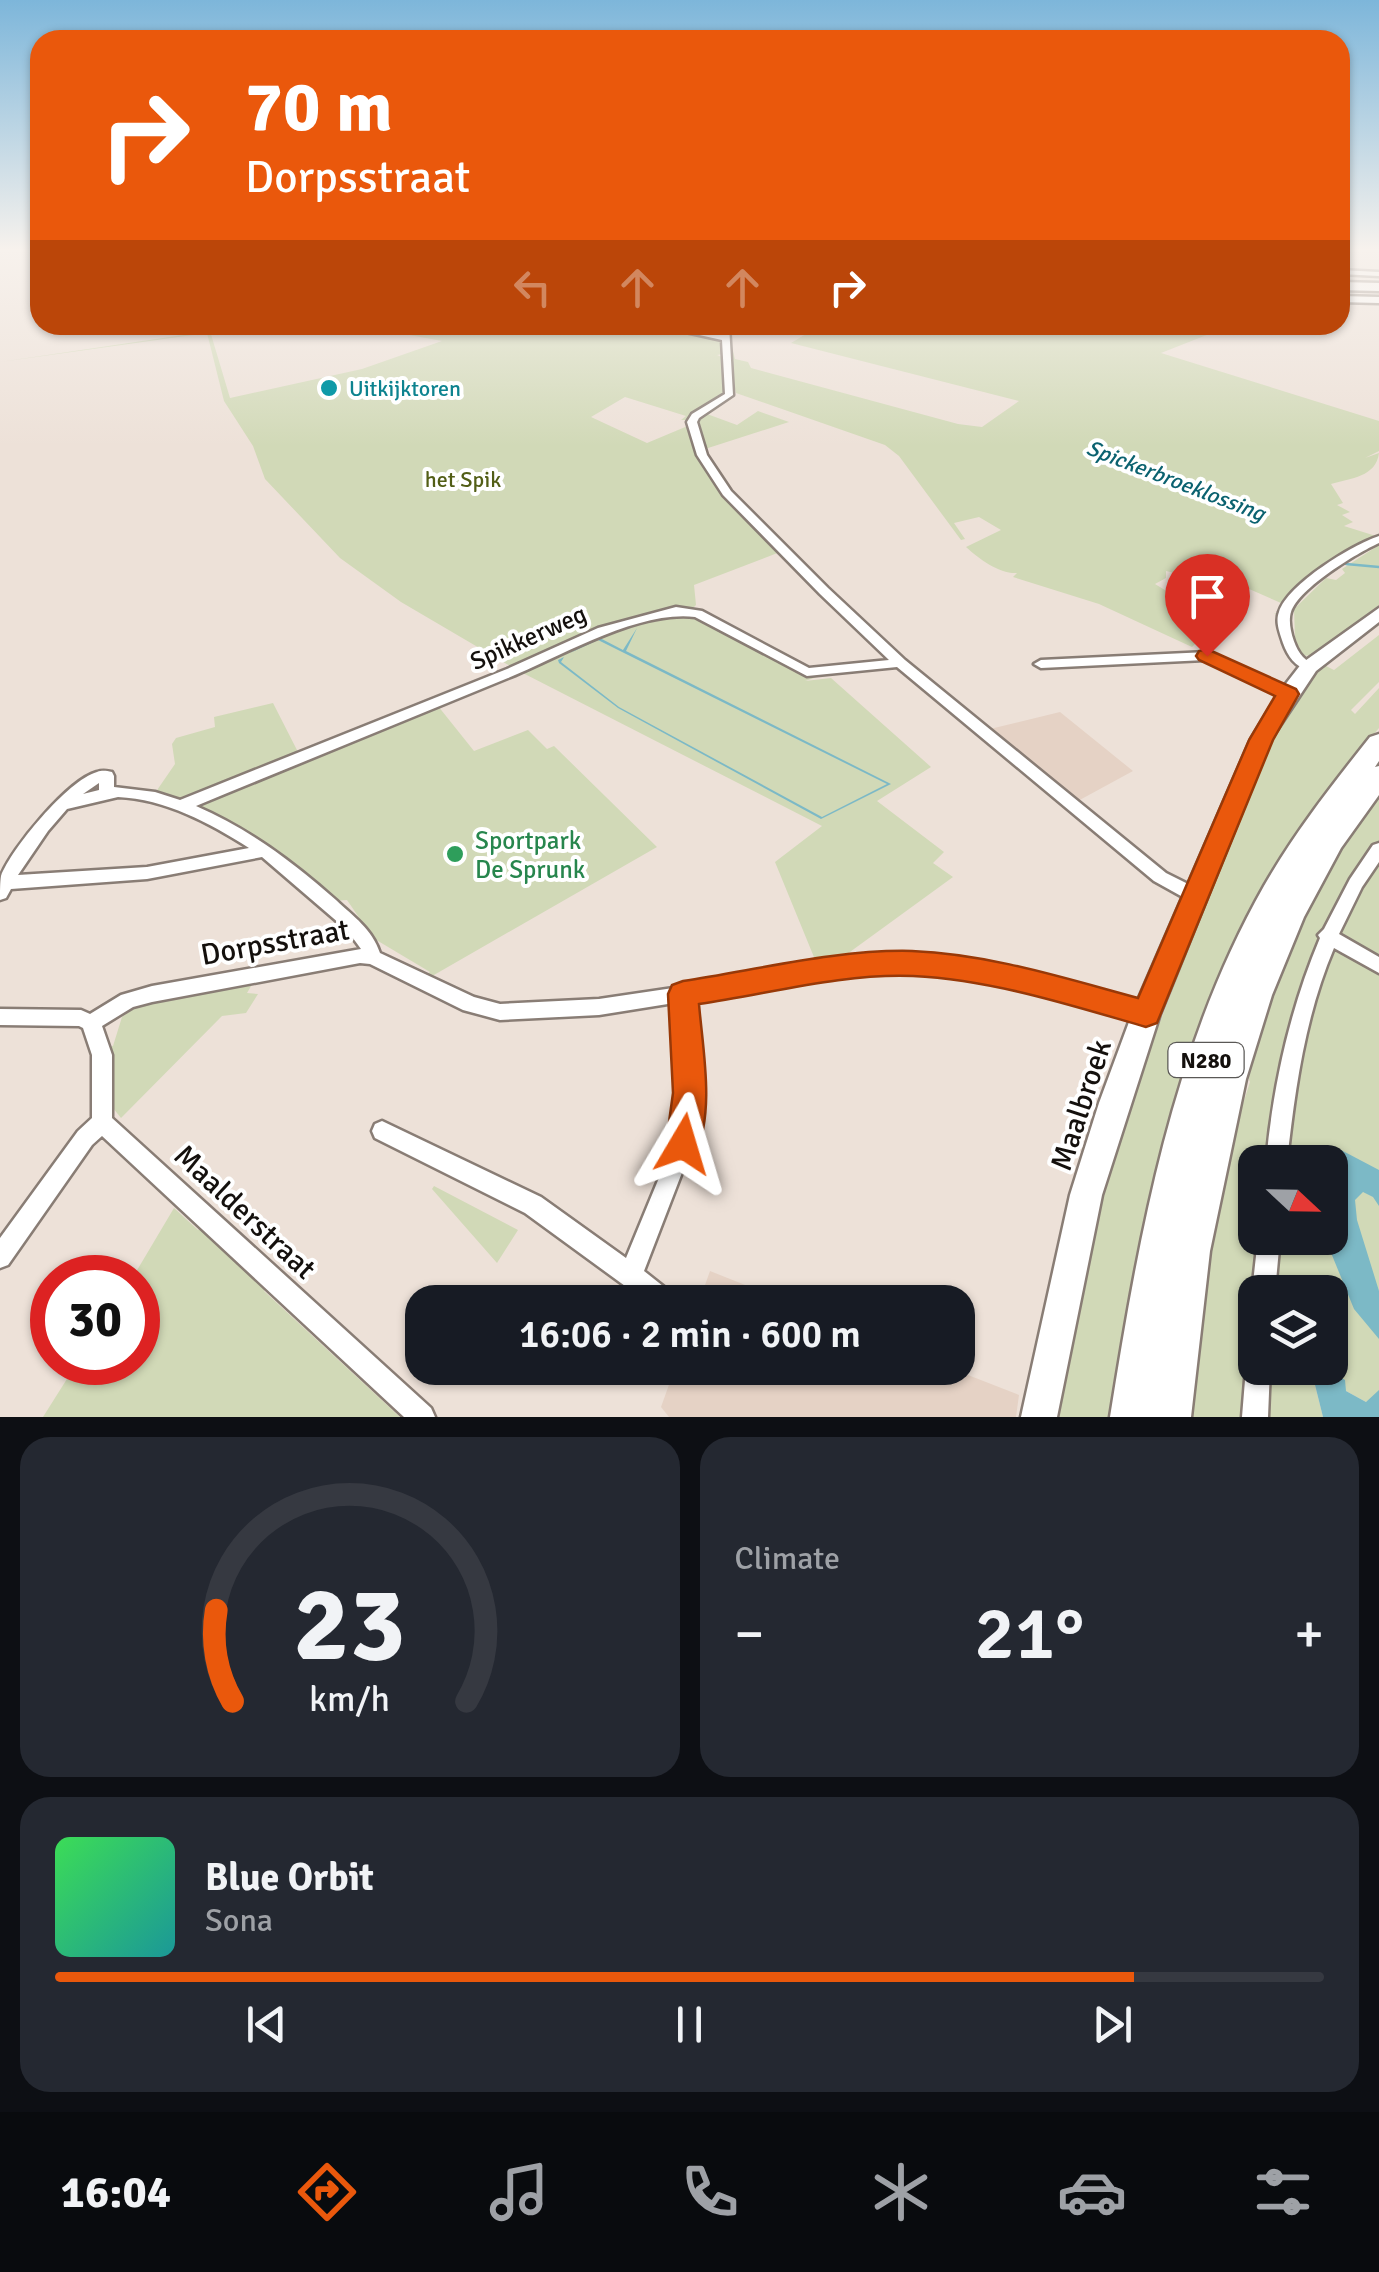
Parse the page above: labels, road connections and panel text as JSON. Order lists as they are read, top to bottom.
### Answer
{
  "streets": {
    "highway": ["N280"],
    "street": [
      "Spikkerweg",
      "Dorpsstraat",
      "Maalbroek",
      "Maalderstraat"
    ]
  },
  "crossings": [
    ["Dorpsstraat", "Maalbroek"]
  ],
  "water": ["Spickerbroeklossing"],
  "parks": ["het Spik"],
  "places": ["Uitkijktoren", "Sportpark De Sprunk"],
  "north": "right",
  "page": {
    "turn": ["70 m", "Dorpsstraat"],
    "limit": "30",
    "trip": "16:06 · 2 min · 600 m",
    "tile": "Climate",
    "heat": ["−", "21°", "+"],
    "song": ["Blue Orbit", "Sona"],
    "tabs": "16:04",
    "gauge": ["23", "km/h"]
  }
}
